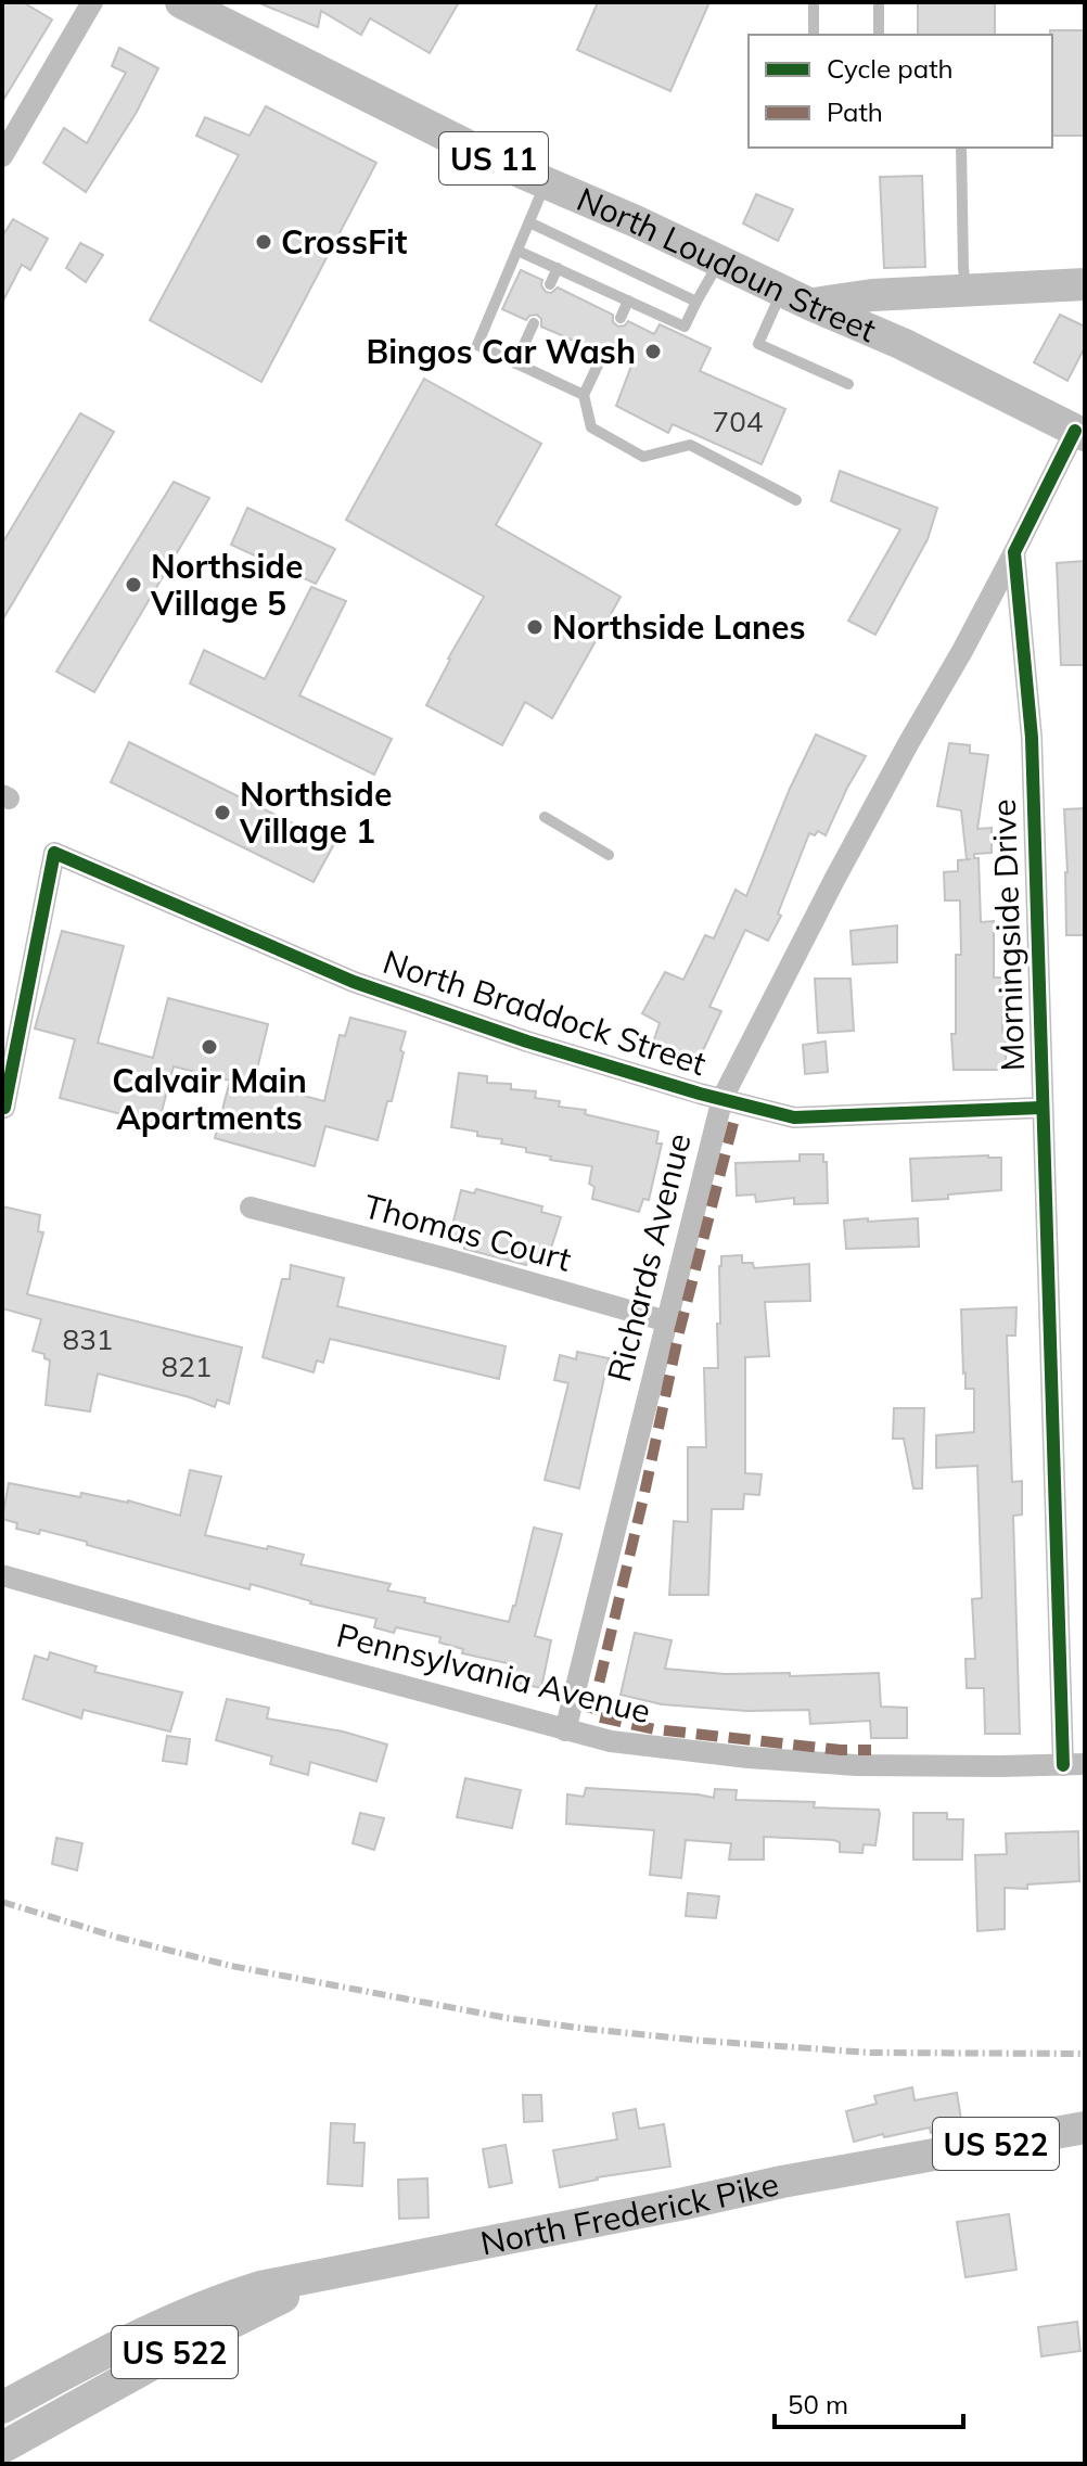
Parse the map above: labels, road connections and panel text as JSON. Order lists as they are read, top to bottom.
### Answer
{
  "streets": {
    "main road": [
      "US 11",
      "North Loudoun Street",
      "US 522",
      "North Frederick Pike"
    ],
    "street": [
      "Morningside Drive",
      "North Braddock Street",
      "Thomas Court",
      "Richards Avenue",
      "Pennsylvania Avenue"
    ]
  },
  "crossings": [
    ["Morningside Drive", "North Braddock Street"],
    ["Morningside Drive", "Richards Avenue"],
    ["Morningside Drive", "Pennsylvania Avenue"],
    ["North Braddock Street", "Richards Avenue"],
    ["Thomas Court", "Richards Avenue"],
    ["Richards Avenue", "Pennsylvania Avenue"]
  ],
  "places": [
    "CrossFit",
    "Bingos Car Wash",
    "Northside Village 5",
    "Northside Lanes",
    "Northside Village 1",
    "Calvair Main Apartments"
  ],
  "house_numbers": ["704", "831", "821"],
  "legend": ["Cycle path", "Path"],
  "scale_bar": "50 m"
}
